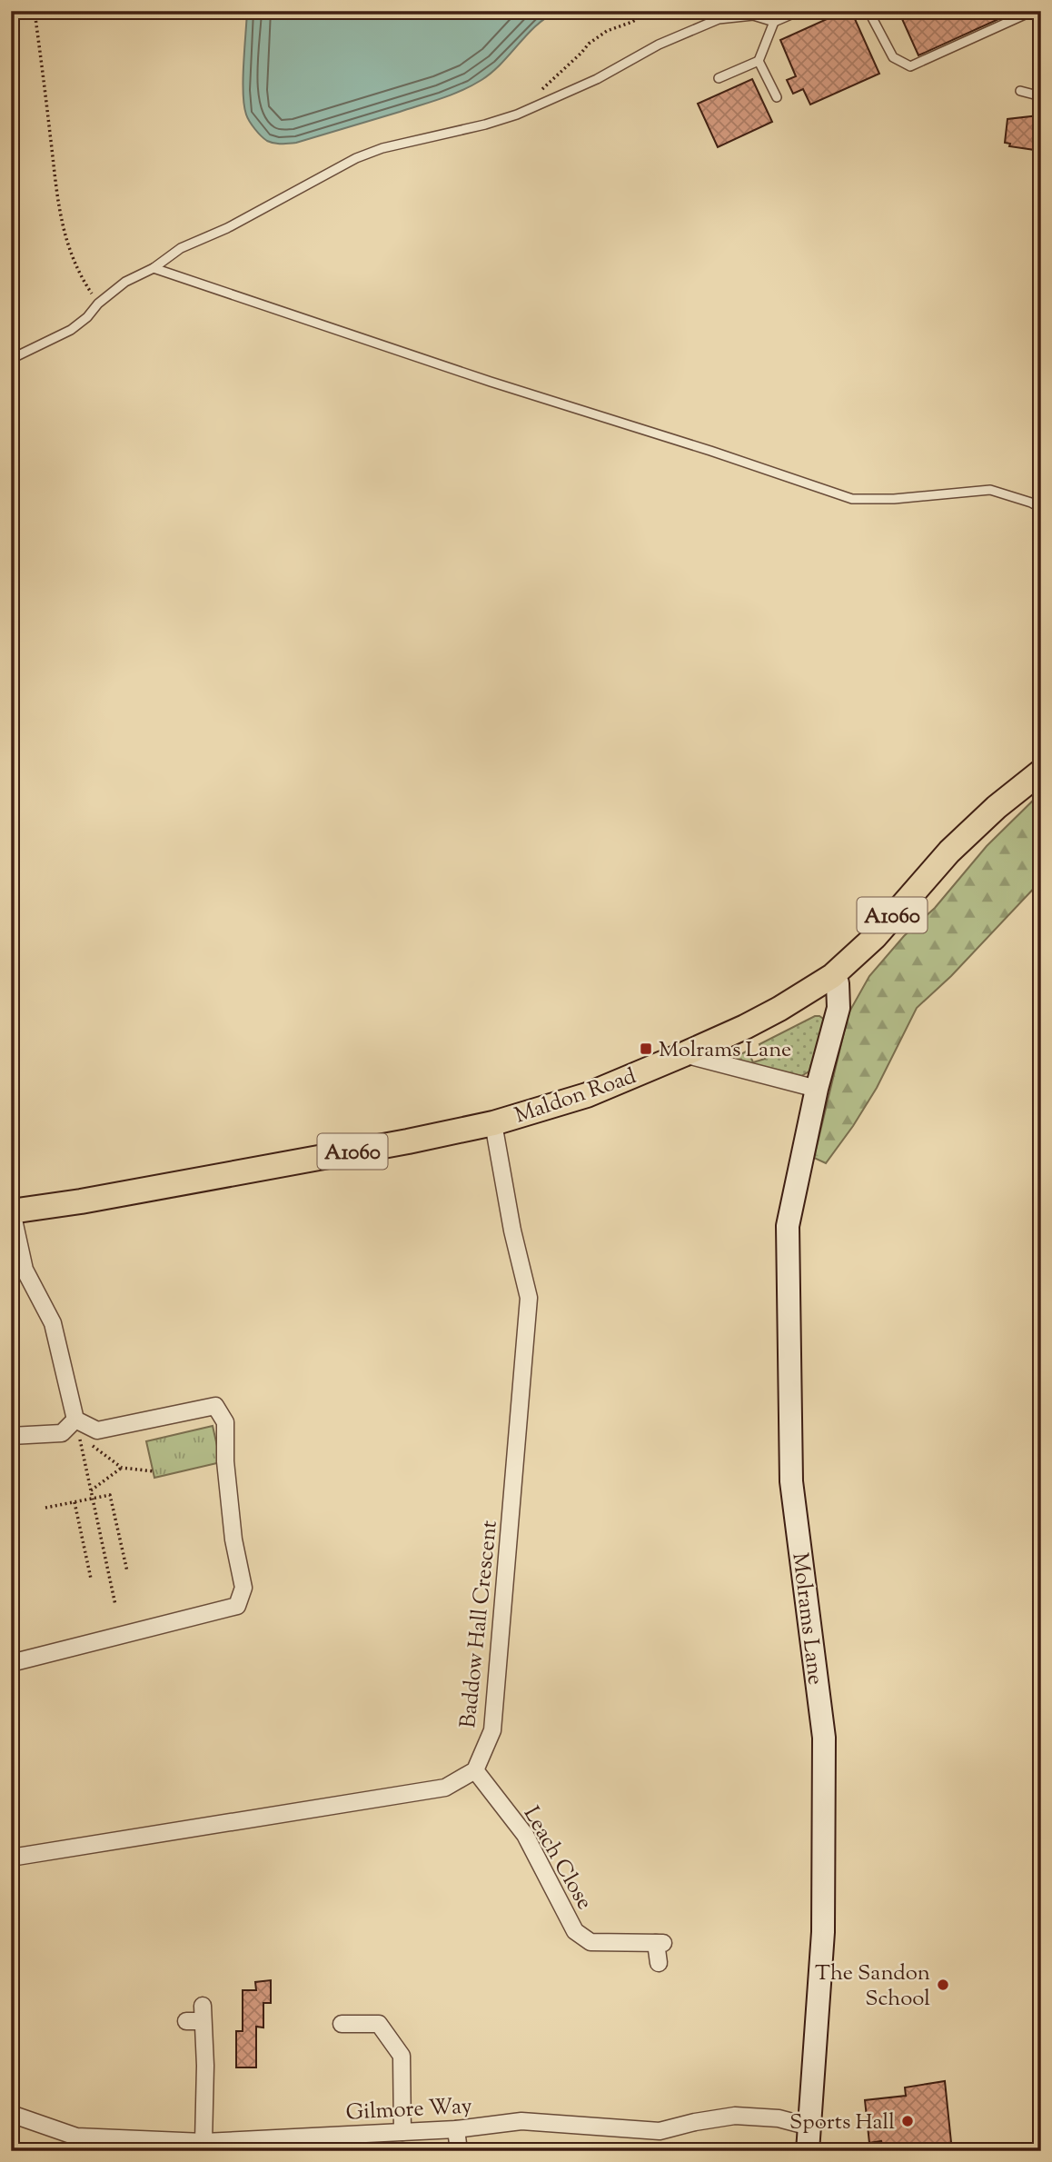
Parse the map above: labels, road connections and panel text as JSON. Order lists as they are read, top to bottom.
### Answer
{
  "streets": {
    "main road": ["A1060", "Maldon Road"],
    "street": [
      "Molrams Lane",
      "Baddow Hall Crescent",
      "Leach Close",
      "Gilmore Way"
    ]
  },
  "crossings": [
    ["Maldon Road", "Molrams Lane"],
    ["Maldon Road", "Baddow Hall Crescent"],
    ["Molrams Lane", "Gilmore Way"],
    ["Baddow Hall Crescent", "Leach Close"]
  ],
  "places": {
    "transit": ["Molrams Lane"],
    "other": ["The Sandon School", "Sports Hall"]
  }
}
